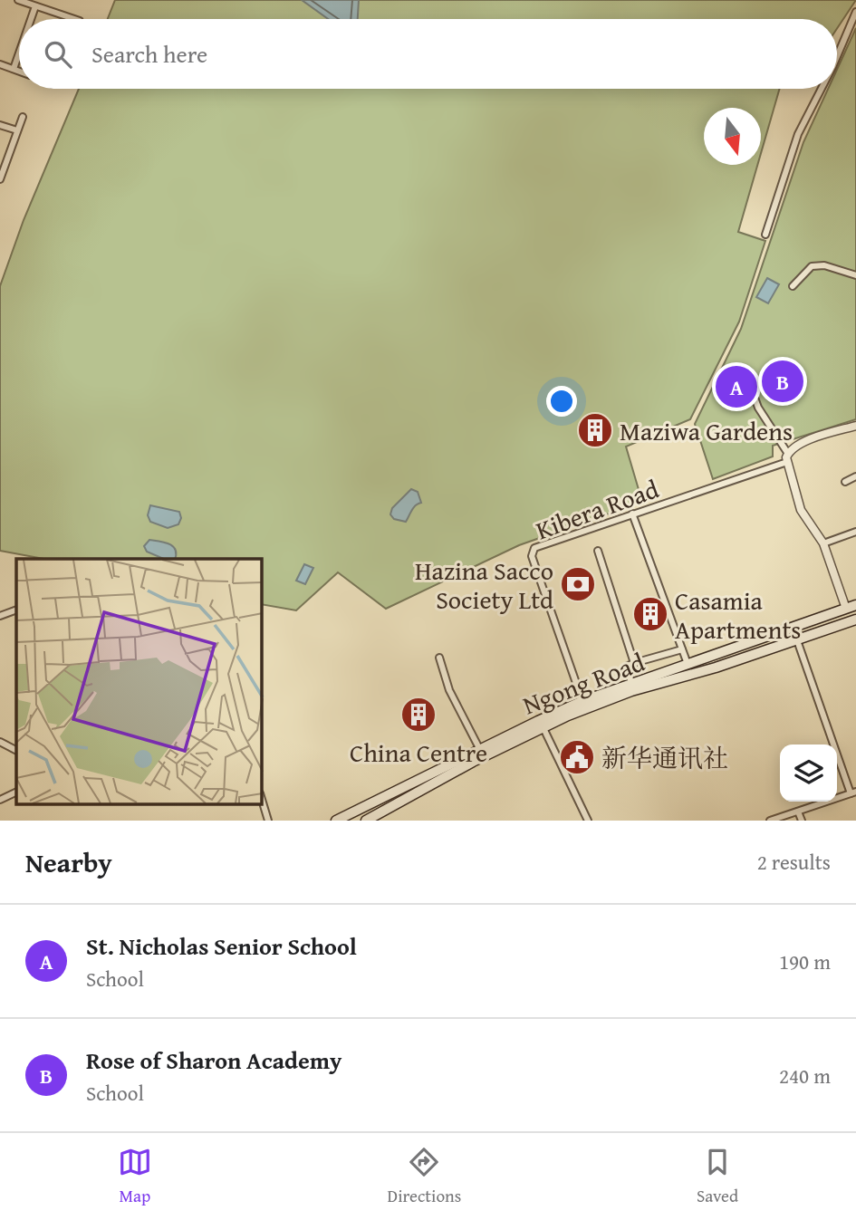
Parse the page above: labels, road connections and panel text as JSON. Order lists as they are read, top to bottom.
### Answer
{
  "streets": {
    "main road": ["Ngong Road"],
    "street": ["Kibera Road"]
  },
  "crossings": [
    ["Kibera Road", "Ngong Road"]
  ],
  "places": {
    "building": ["Maziwa Gardens", "Casamia Apartments", "China Centre"],
    "bank": ["Hazina Sacco Society Ltd"],
    "public building": ["新华通讯社"]
  },
  "north": "bottom",
  "page": {
    "search": "Search here",
    "pins": ["B", "A"],
    "heading": ["Nearby", "2 results"],
    "list": [
      {
        "mark": "A",
        "name": "St. Nicholas Senior School",
        "note": "School",
        "value": "190 m"
      },
      {
        "mark": "B",
        "name": "Rose of Sharon Academy",
        "note": "School",
        "value": "240 m"
      }
    ],
    "nav": ["Map", "Directions", "Saved"]
  }
}
